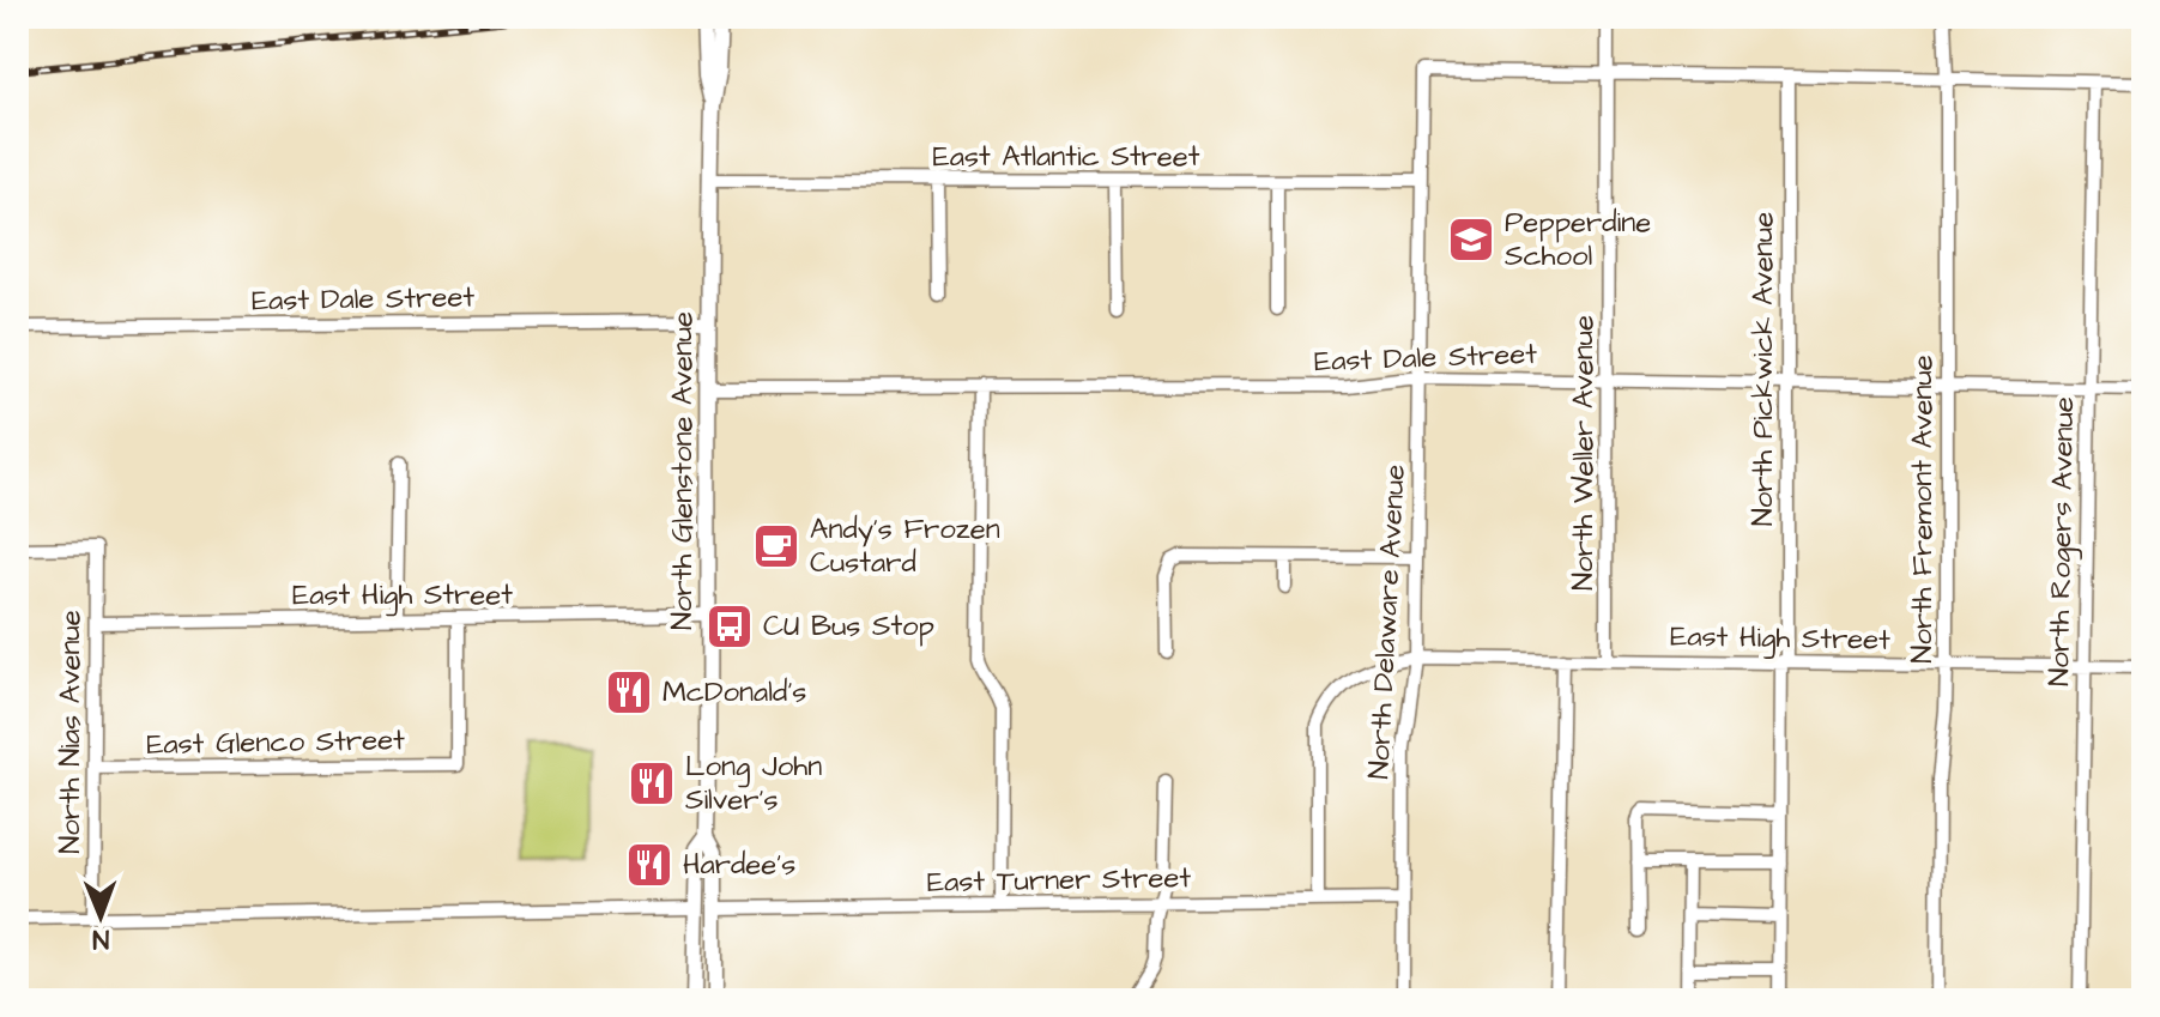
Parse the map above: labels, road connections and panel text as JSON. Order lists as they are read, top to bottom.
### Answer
{
  "streets": {
    "main road": ["North Glenstone Avenue"],
    "street": [
      "East Atlantic Street",
      "East Dale Street",
      "North Pickwick Avenue",
      "North Weller Avenue",
      "North Fremont Avenue",
      "North Rogers Avenue",
      "East High Street",
      "North Delaware Avenue",
      "North Nias Avenue",
      "East Glenco Street",
      "East Turner Street"
    ]
  },
  "crossings": [
    ["East Atlantic Street", "North Glenstone Avenue"],
    ["East Atlantic Street", "North Delaware Avenue"],
    ["East Dale Street", "North Pickwick Avenue"],
    ["East Dale Street", "North Weller Avenue"],
    ["East Dale Street", "North Glenstone Avenue"],
    ["East Dale Street", "North Fremont Avenue"],
    ["East Dale Street", "North Rogers Avenue"],
    ["East Dale Street", "North Delaware Avenue"],
    ["North Pickwick Avenue", "East High Street"],
    ["North Weller Avenue", "East High Street"],
    ["North Weller Avenue", "North Delaware Avenue"],
    ["North Glenstone Avenue", "East High Street"],
    ["North Glenstone Avenue", "East Turner Street"],
    ["North Fremont Avenue", "East High Street"],
    ["North Rogers Avenue", "East High Street"],
    ["East High Street", "North Delaware Avenue"],
    ["East High Street", "North Nias Avenue"],
    ["East High Street", "East Glenco Street"],
    ["East High Street", "East Turner Street"],
    ["North Delaware Avenue", "East Turner Street"],
    ["North Nias Avenue", "East Glenco Street"]
  ],
  "places": {
    "school or university": ["Pepperdine School"],
    "cafe": ["Andy's Frozen Custard"],
    "bus stop": ["CU Bus Stop"],
    "restaurant": ["McDonald's", "Long John Silver's", "Hardee's"]
  },
  "north": "bottom"
}
